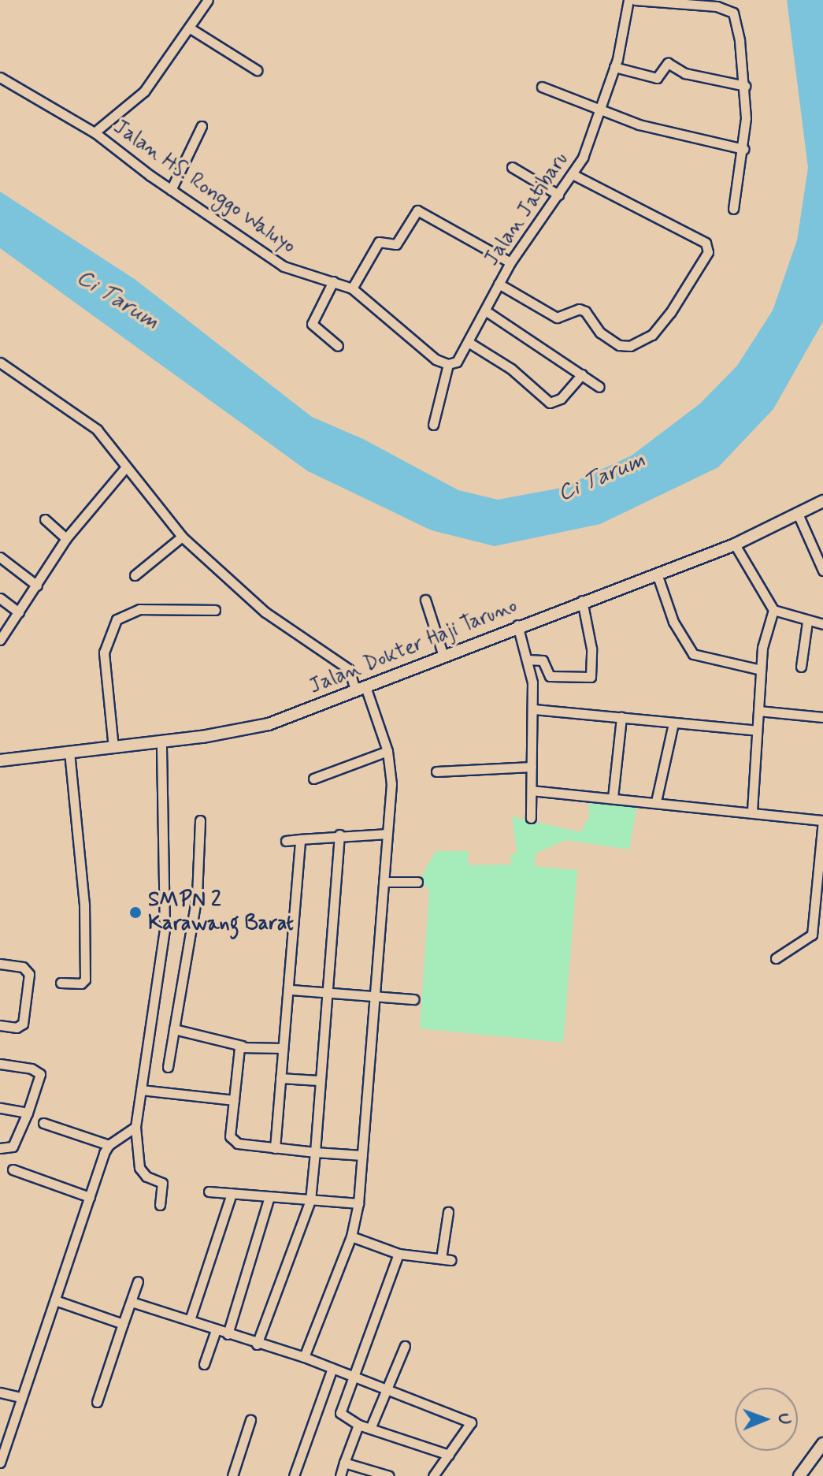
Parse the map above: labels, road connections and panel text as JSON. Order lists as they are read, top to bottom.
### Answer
{
  "streets": {
    "street": ["Jalan HS. Ronggo Waluyo", "Jalan Jatibaru", "Jalan Dokter Haji Taruno"]
  },
  "crossings": [
    ["Jalan HS. Ronggo Waluyo", "Jalan Jatibaru"]
  ],
  "water": ["Ci Tarum"],
  "places": ["SMPN 2 Karawang Barat"],
  "north": "right"
}
